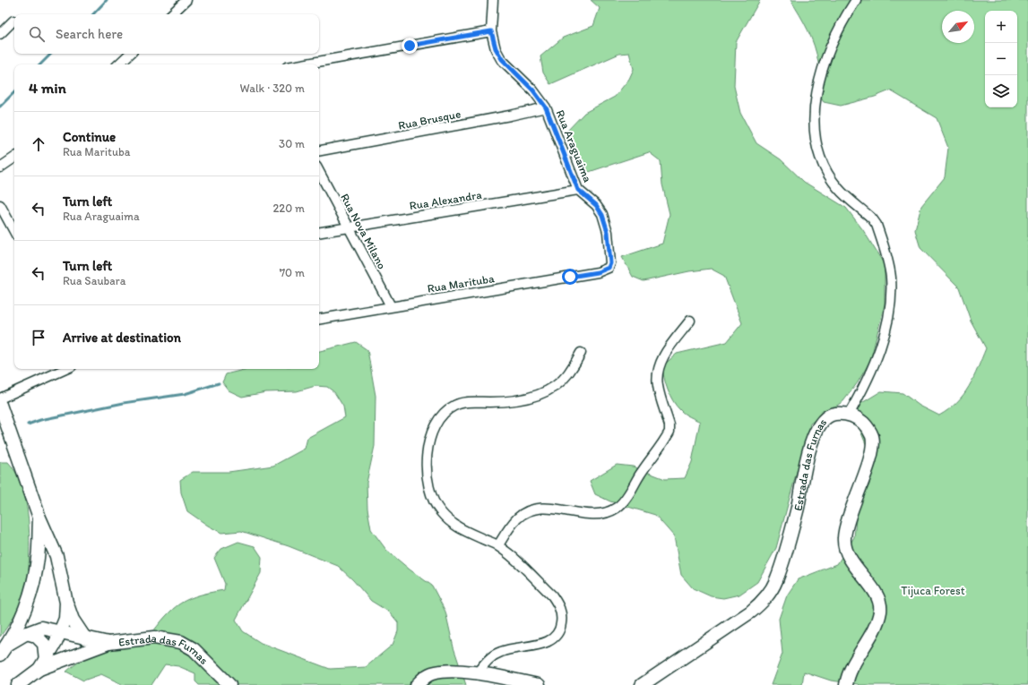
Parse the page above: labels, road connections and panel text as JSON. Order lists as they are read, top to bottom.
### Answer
{
  "streets": {
    "main road": ["Estrada das Furnas"],
    "street": [
      "Rua Brusque",
      "Rua Araguaima",
      "Rua Alexandra",
      "Rua Nova Milano",
      "Rua Marituba"
    ]
  },
  "crossings": [
    ["Rua Brusque", "Rua Araguaima"],
    ["Rua Araguaima", "Rua Alexandra"],
    ["Rua Araguaima", "Rua Marituba"],
    ["Rua Alexandra", "Rua Nova Milano"],
    ["Rua Nova Milano", "Rua Marituba"]
  ],
  "parks": ["Tijuca Forest"],
  "north": "top right",
  "page": {
    "map_buttons": ["+", "−"],
    "search": "Search here",
    "heading": ["4 min", "Walk · 320 m"],
    "list": [
      ["Continue", "Rua Marituba", "30 m"],
      ["Turn left", "Rua Araguaima", "220 m"],
      ["Turn left", "Rua Saubara", "70 m"],
      "Arrive at destination"
    ]
  }
}
